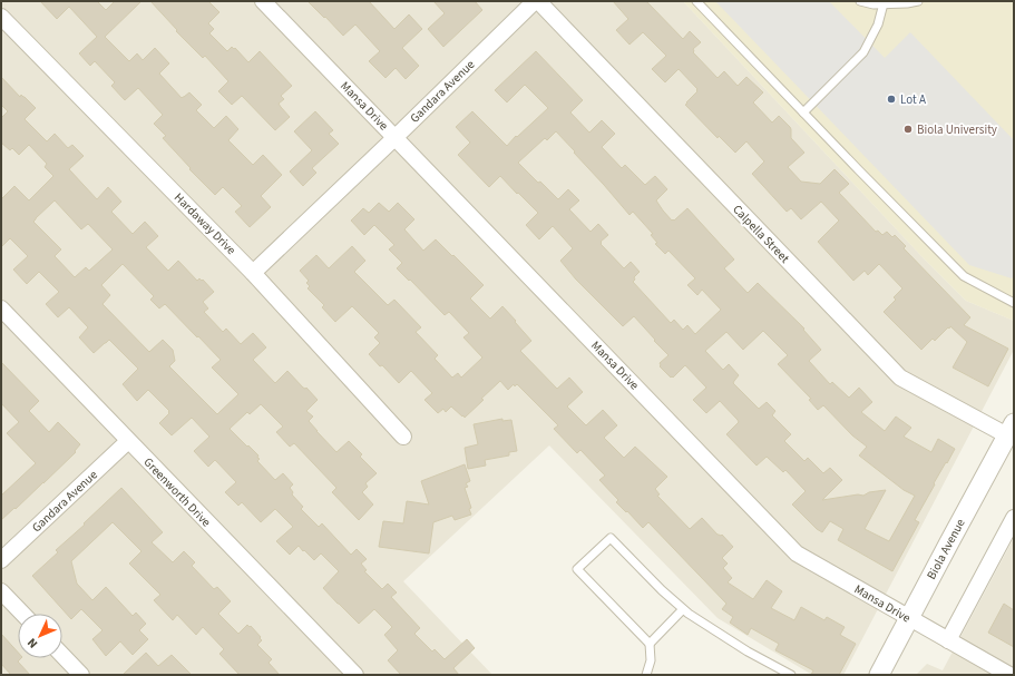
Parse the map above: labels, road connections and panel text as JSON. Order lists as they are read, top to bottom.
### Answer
{
  "streets": {
    "street": [
      "Gandara Avenue",
      "Mansa Drive",
      "Hardaway Drive",
      "Calpella Street",
      "Greenworth Drive",
      "Biola Avenue"
    ]
  },
  "crossings": [
    ["Gandara Avenue", "Mansa Drive"],
    ["Gandara Avenue", "Hardaway Drive"],
    ["Gandara Avenue", "Calpella Street"],
    ["Gandara Avenue", "Greenworth Drive"],
    ["Mansa Drive", "Biola Avenue"],
    ["Calpella Street", "Biola Avenue"]
  ],
  "places": ["Lot A", "Biola University"],
  "north": "bottom left"
}
